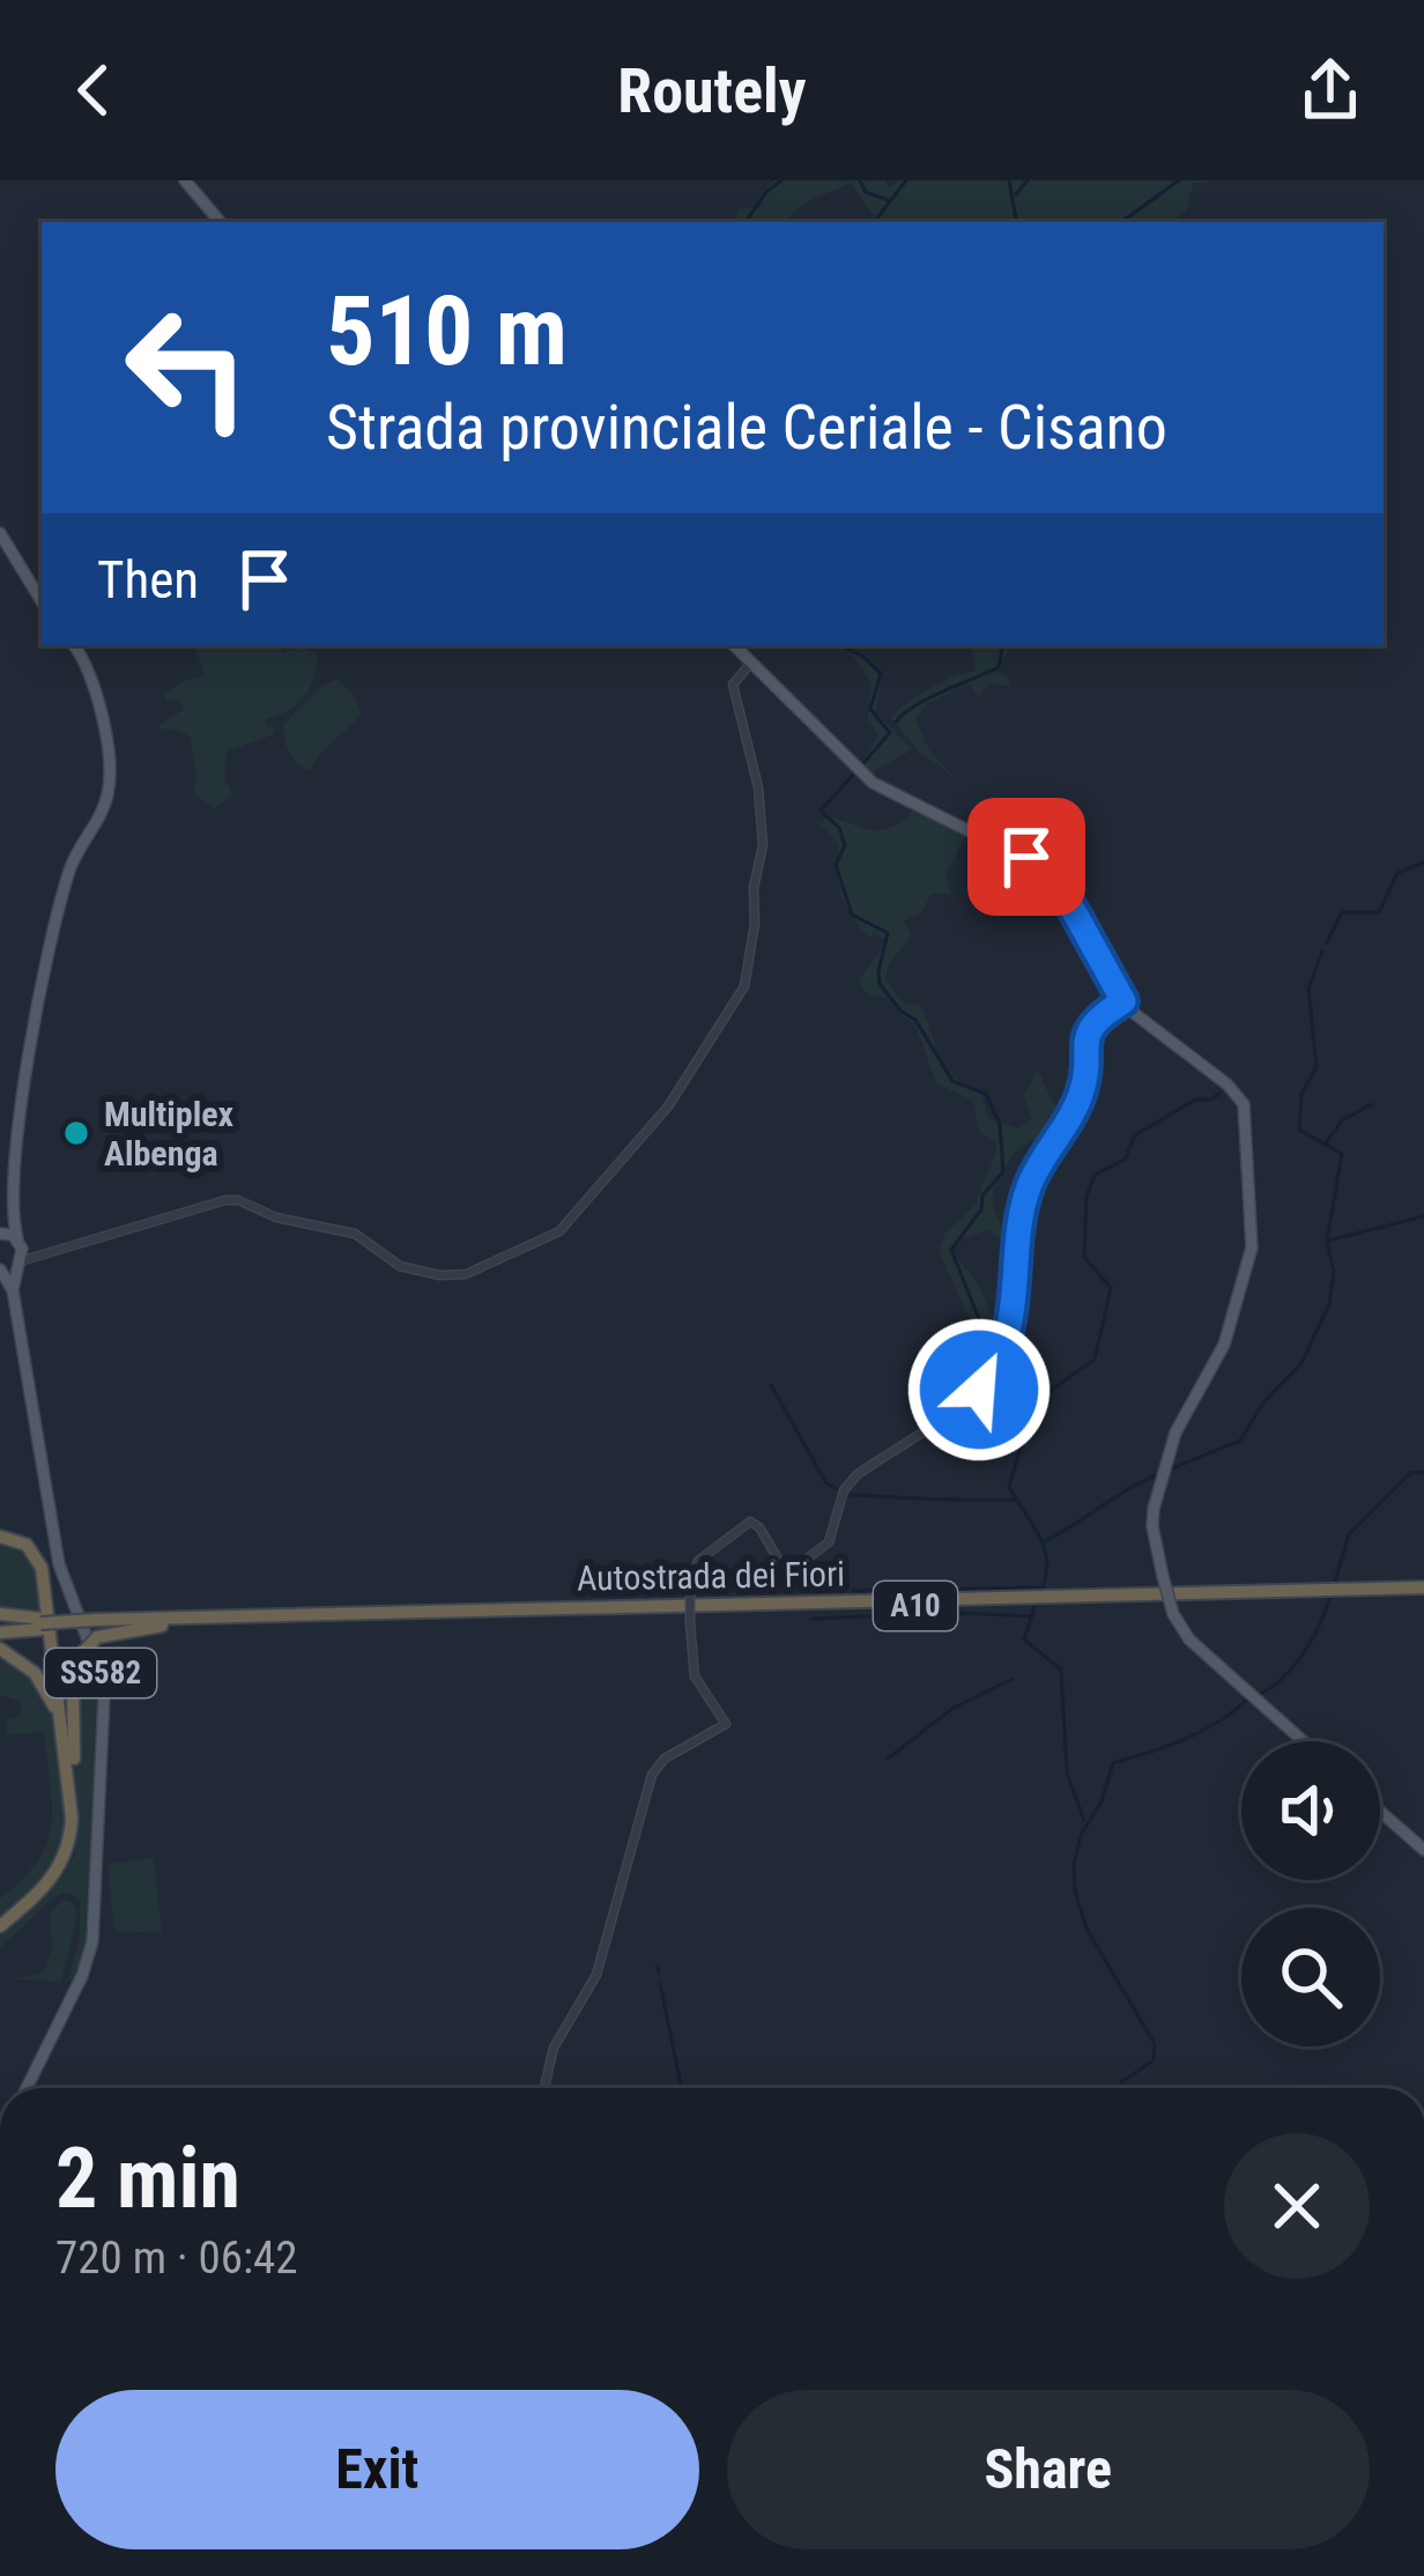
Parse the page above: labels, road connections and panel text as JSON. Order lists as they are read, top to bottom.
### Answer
{
  "streets": {
    "highway": ["Autostrada dei Fiori", "A10"],
    "main road": ["SS582"]
  },
  "places": ["Multiplex Albenga"],
  "page": {
    "header": "Routely",
    "turn": ["510 m", "Strada provinciale Ceriale - Cisano"],
    "then": "Then",
    "heading": ["2 min", "720 m · 06:42"],
    "buttons": ["Exit", "Share"]
  }
}
